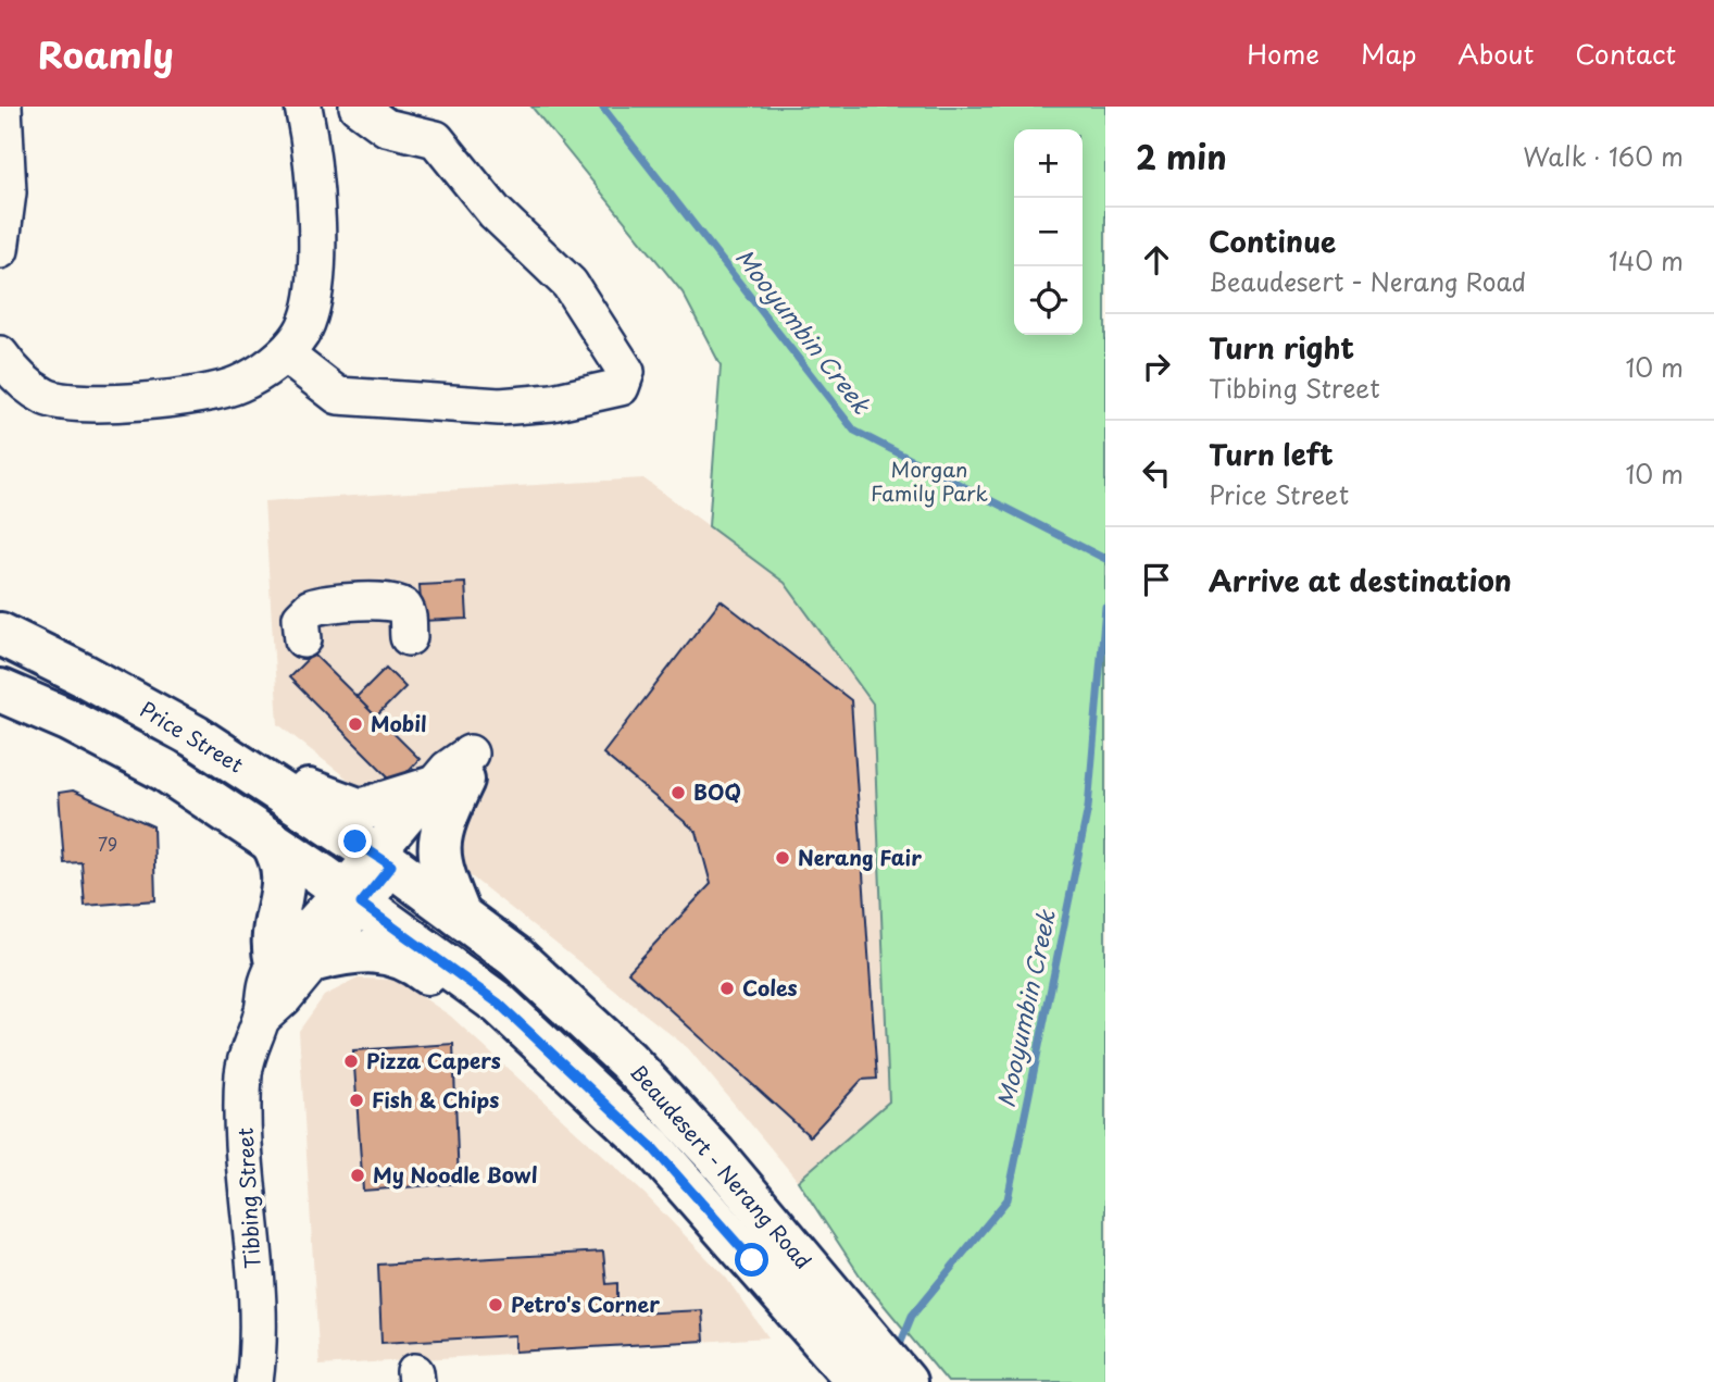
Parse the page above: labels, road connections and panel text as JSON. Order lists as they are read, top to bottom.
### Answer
{
  "streets": {
    "main road": ["Price Street", "Beaudesert - Nerang Road"],
    "street": ["Tibbing Street"]
  },
  "crossings": [
    ["Price Street", "Beaudesert - Nerang Road"],
    ["Price Street", "Tibbing Street"],
    ["Beaudesert - Nerang Road", "Tibbing Street"]
  ],
  "water": ["Mooyumbin Creek"],
  "parks": ["Morgan Family Park"],
  "places": [
    "Mobil",
    "BOQ",
    "Nerang Fair",
    "Coles",
    "Pizza Capers",
    "Fish & Chips",
    "My Noodle Bowl",
    "Petro's Corner"
  ],
  "house_numbers": ["79"],
  "page": {
    "header": "Roamly",
    "nav": [
      "Home",
      "Map",
      "About",
      "Contact"
    ],
    "heading": ["2 min", "Walk · 160 m"],
    "map_buttons": ["+", "−"],
    "list": [
      ["Continue", "Beaudesert - Nerang Road", "140 m"],
      ["Turn right", "Tibbing Street", "10 m"],
      ["Turn left", "Price Street", "10 m"],
      "Arrive at destination"
    ]
  }
}
